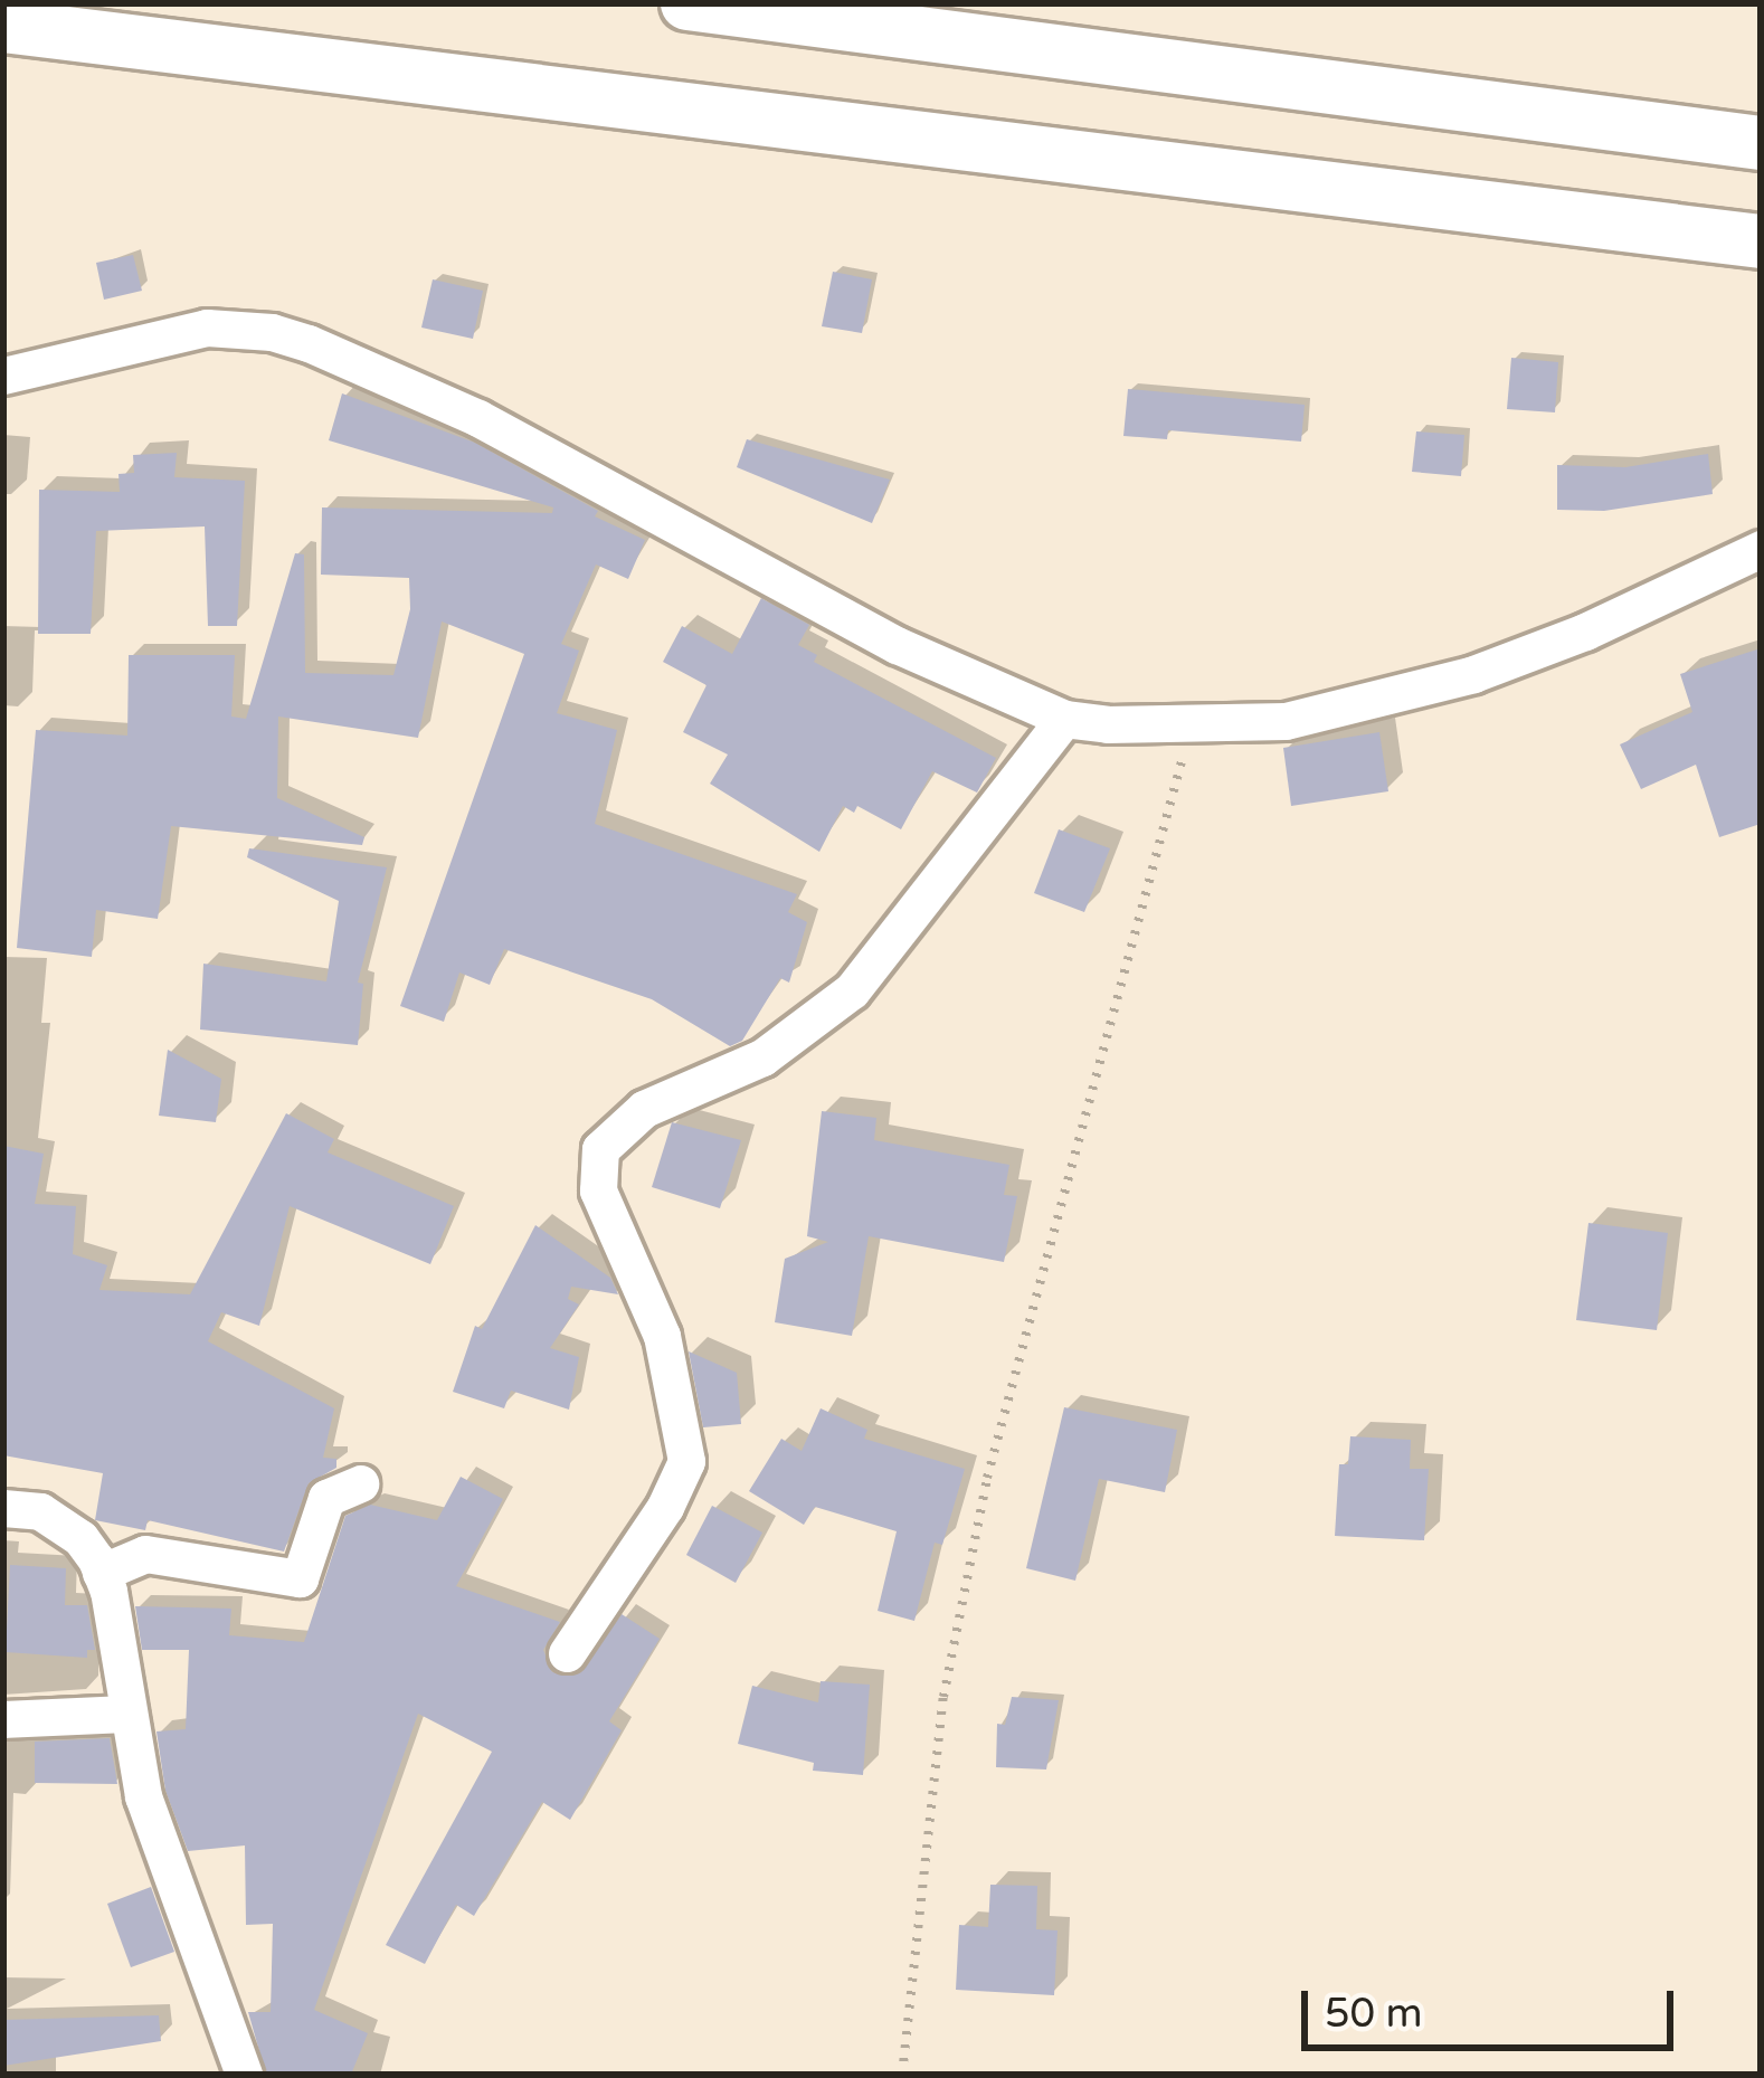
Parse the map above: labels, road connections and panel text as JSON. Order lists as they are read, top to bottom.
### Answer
{
  "scale_bar": "50 m"
}
